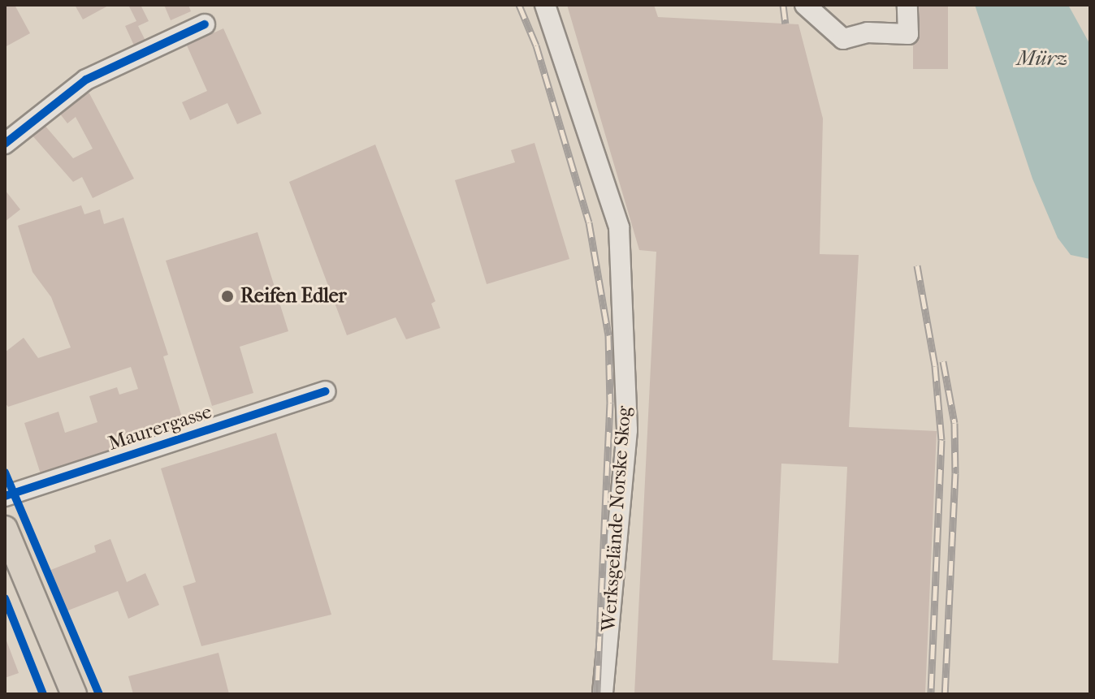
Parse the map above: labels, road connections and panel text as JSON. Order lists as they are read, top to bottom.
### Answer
{
  "streets": {
    "street": ["Maurergasse", "Werksgelände Norske Skog"]
  },
  "water": ["Mürz"],
  "places": ["Reifen Edler"]
}
